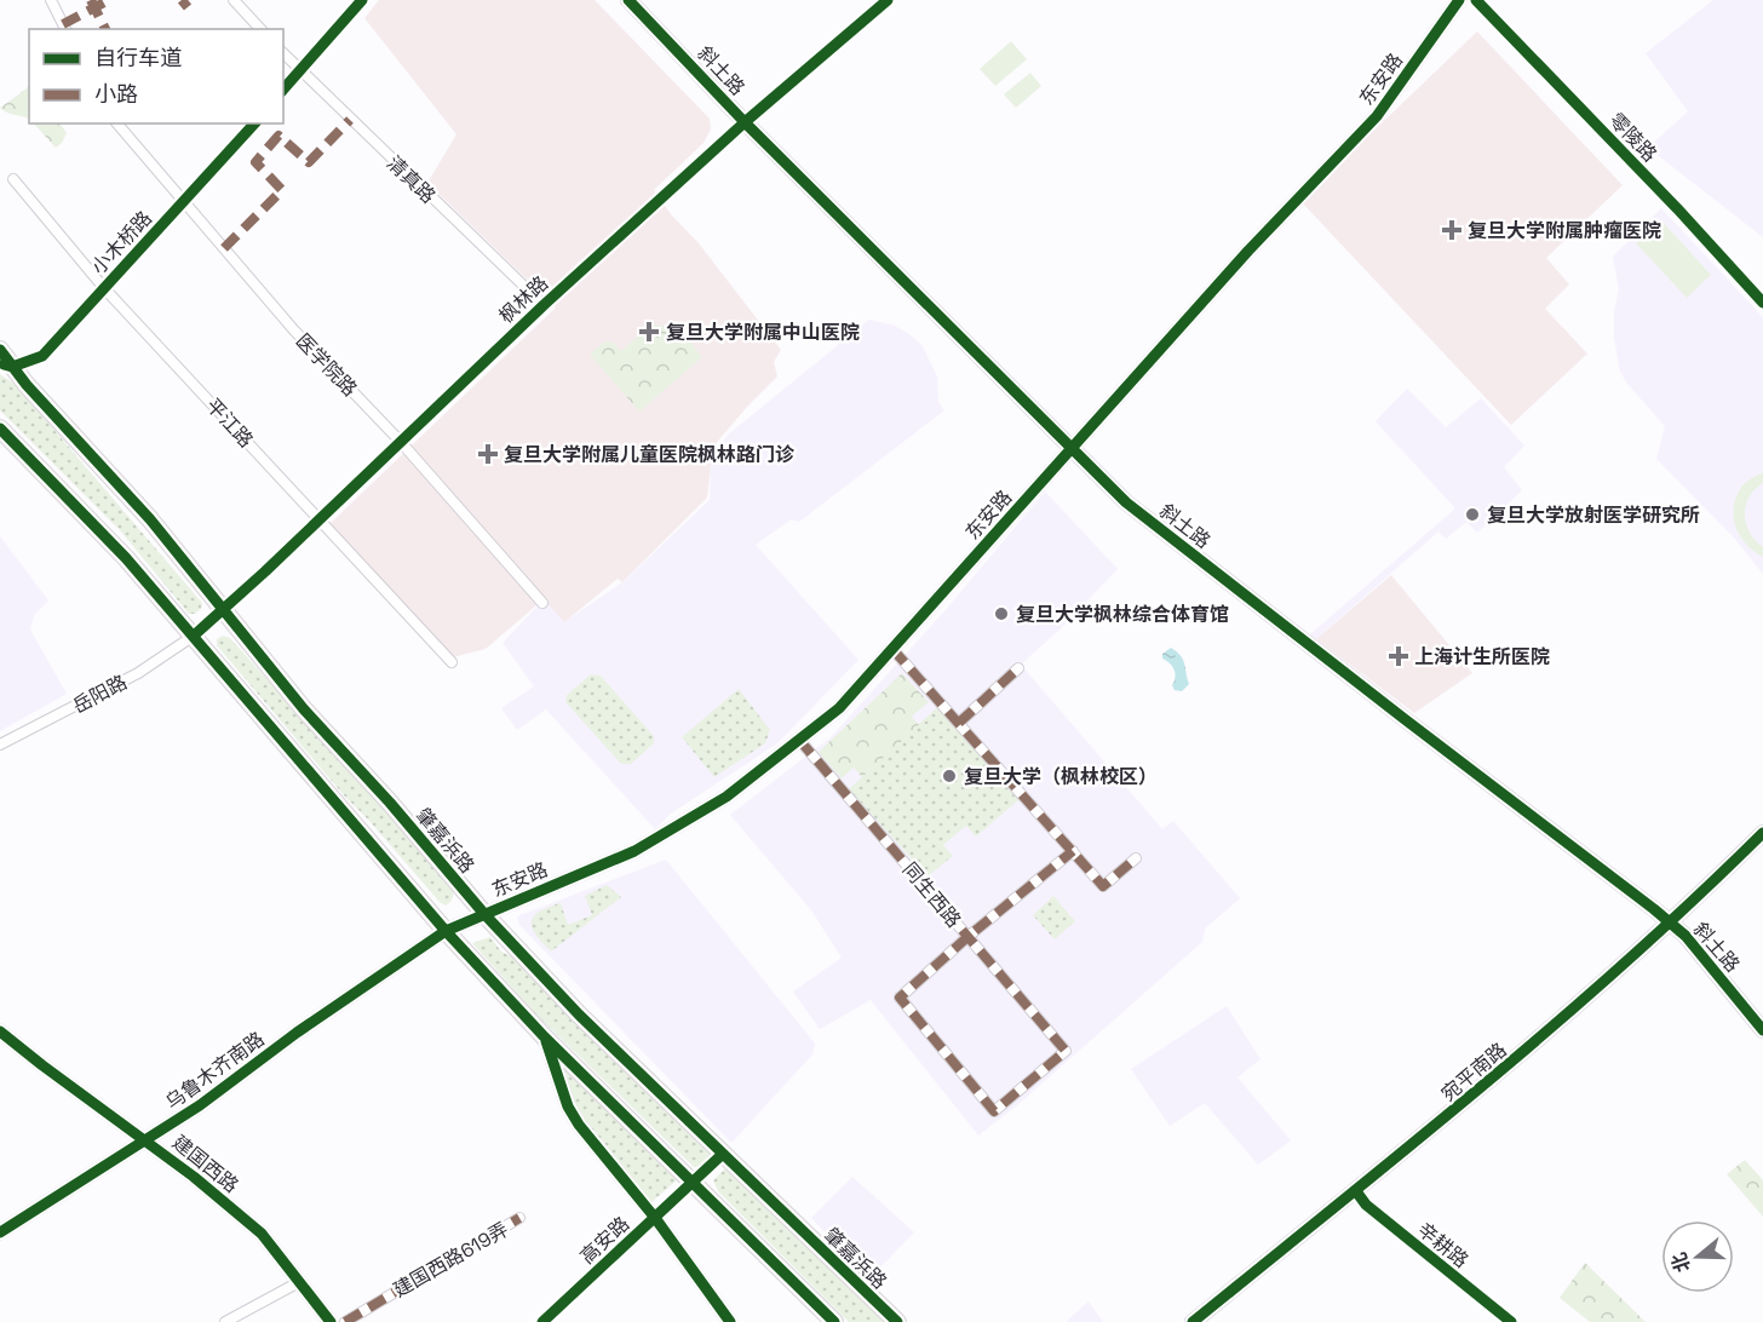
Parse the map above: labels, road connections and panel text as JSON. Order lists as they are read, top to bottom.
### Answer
{
  "streets": {
    "main road": ["斜土路", "肇嘉浜路", "宛平南路"],
    "street": [
      "东安路",
      "零陵路",
      "清真路",
      "小木桥路",
      "枫林路",
      "医学院路",
      "平江路",
      "岳阳路",
      "同生西路",
      "乌鲁木齐南路",
      "建国西路",
      "高安路",
      "辛耕路",
      "建国西路619弄"
    ]
  },
  "crossings": [
    ["斜土路", "东安路"],
    ["斜土路", "枫林路"],
    ["斜土路", "宛平南路"],
    ["东安路", "肇嘉浜路"],
    ["东安路", "同生西路"],
    ["东安路", "乌鲁木齐南路"],
    ["清真路", "枫林路"],
    ["小木桥路", "医学院路"],
    ["小木桥路", "平江路"],
    ["小木桥路", "肇嘉浜路"],
    ["枫林路", "医学院路"],
    ["枫林路", "平江路"],
    ["枫林路", "岳阳路"],
    ["枫林路", "肇嘉浜路"],
    ["肇嘉浜路", "高安路"],
    ["乌鲁木齐南路", "建国西路"],
    ["宛平南路", "辛耕路"]
  ],
  "places": {
    "health": [
      "复旦大学附属肿瘤医院",
      "复旦大学附属中山医院",
      "复旦大学附属儿童医院枫林路门诊",
      "上海计生所医院"
    ],
    "other": ["复旦大学放射医学研究所", "复旦大学枫林综合体育馆", "复旦大学（枫林校区）"]
  },
  "legend": ["自行车道", "小路"],
  "north": "left"
}
